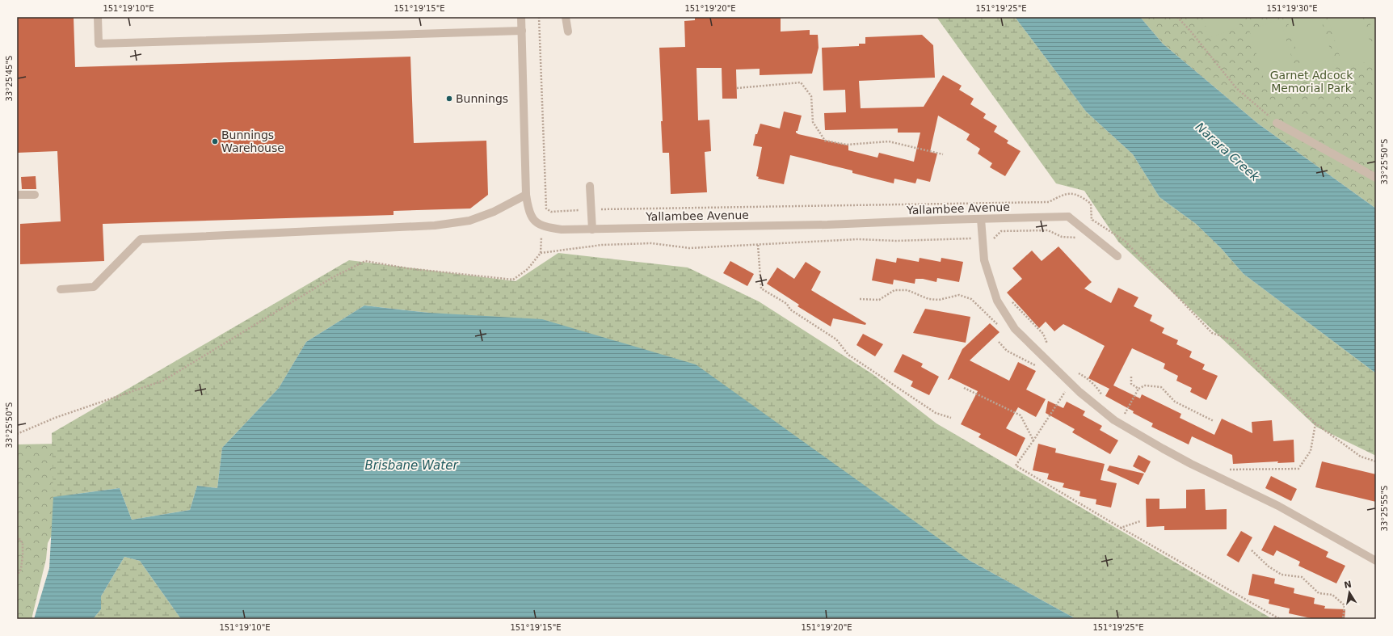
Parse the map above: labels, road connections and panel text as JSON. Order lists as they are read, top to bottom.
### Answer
{
  "streets": {
    "street": ["Yallambee Avenue"]
  },
  "water": ["Narara Creek", "Brisbane Water"],
  "parks": ["Garnet Adcock Memorial Park"],
  "places": ["Bunnings", "Bunnings Warehouse"],
  "north": "top",
  "coordinates": [
    "151°19'10\"E",
    "151°19'15\"E",
    "151°19'20\"E",
    "151°19'25\"E",
    "151°19'30\"E",
    "33°25'45\"S",
    "33°25'50\"S",
    "33°25'55\"S"
  ]
}
